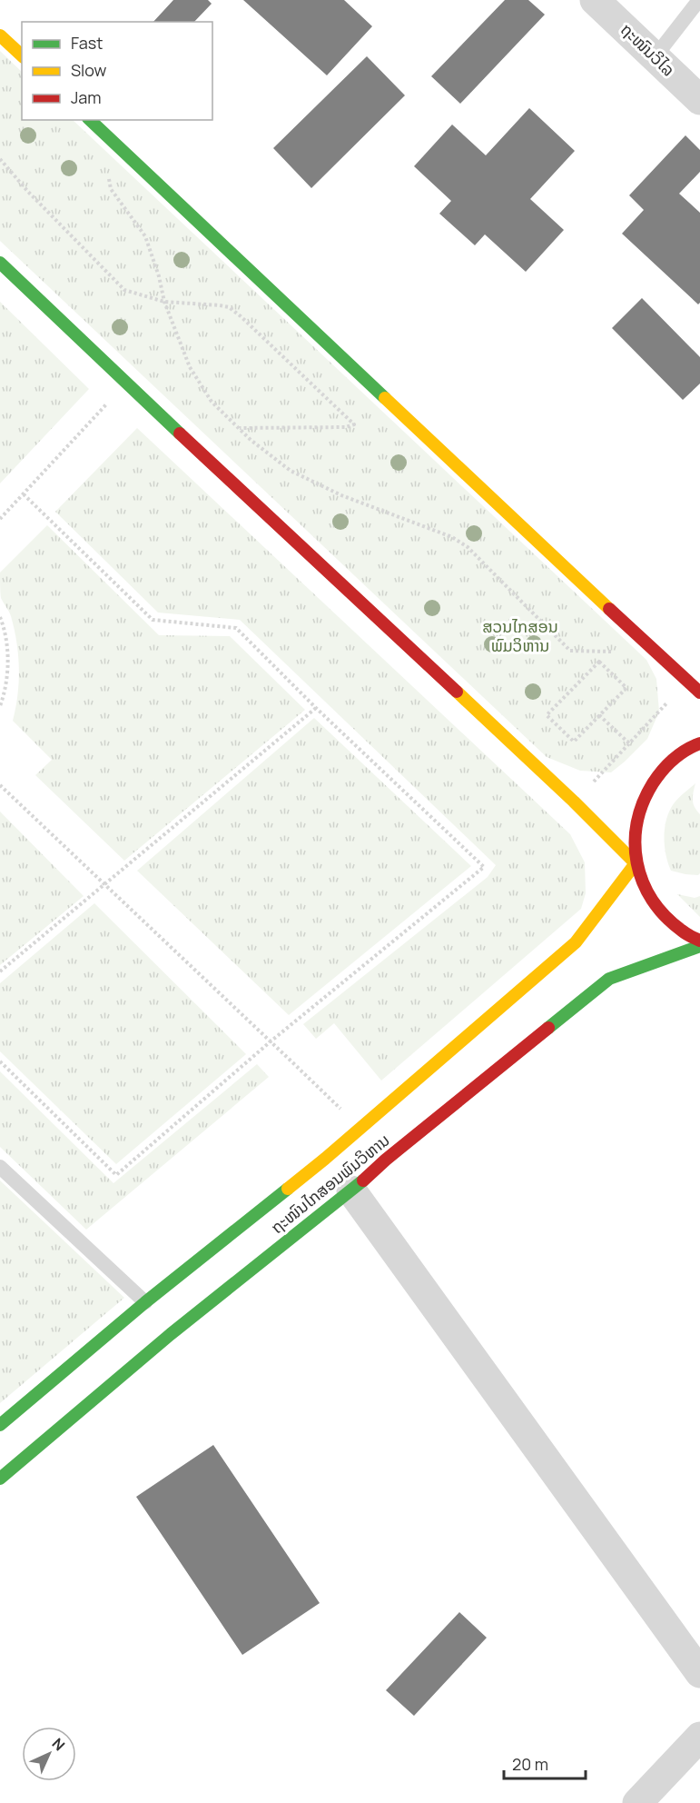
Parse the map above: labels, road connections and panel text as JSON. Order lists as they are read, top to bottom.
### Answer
{
  "streets": {
    "main road": ["ຖະໜົນໄກສອນພົມວິຫານ"],
    "street": ["ຖະໜົນວິໄລ"]
  },
  "parks": ["ສວນໄກສອນ ພົມວິຫານ"],
  "legend": ["Fast", "Slow", "Jam"],
  "scale_bar": "20 m",
  "north": "top right"
}
